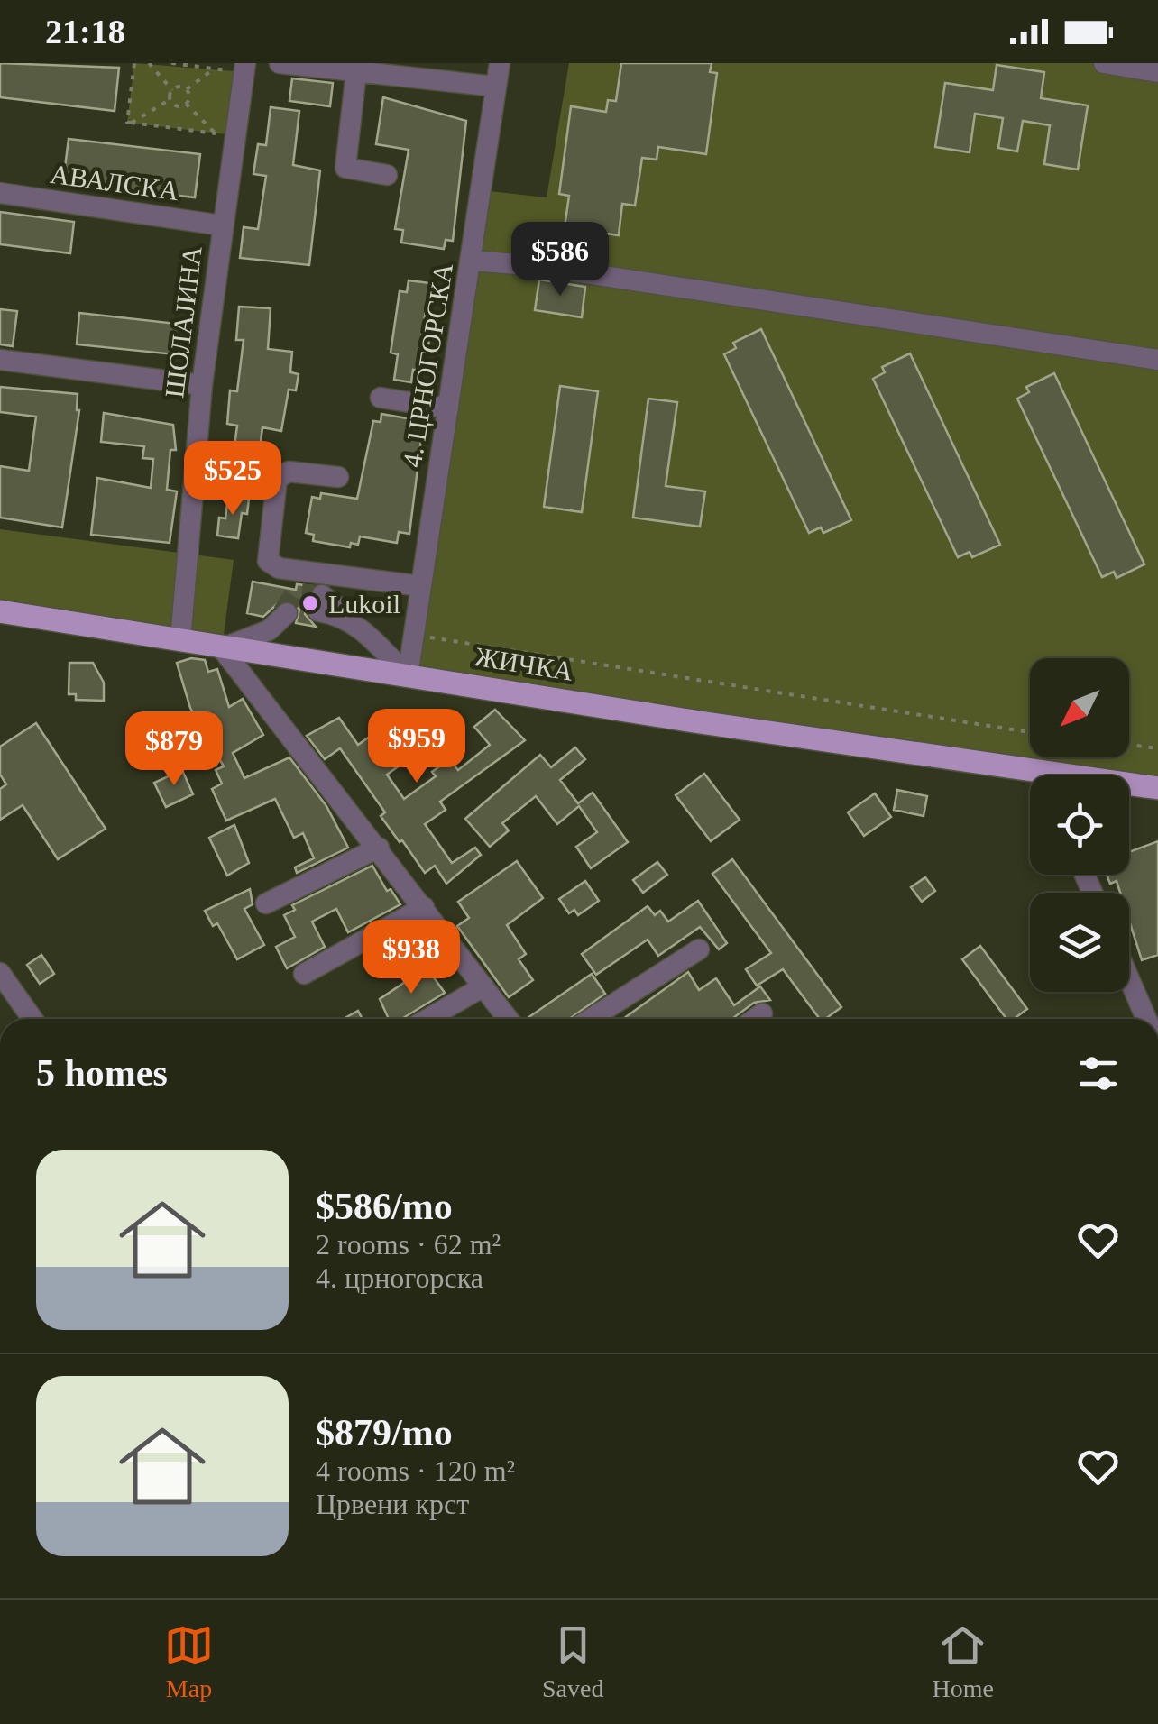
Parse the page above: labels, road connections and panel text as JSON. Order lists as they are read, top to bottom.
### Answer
{
  "streets": {
    "main road": ["ЖИЧКА"],
    "street": ["АВАЛСКА", "ШОЛАЈИНА", "4. ЦРНОГОРСКА"]
  },
  "crossings": [
    ["АВАЛСКА", "ШОЛАЈИНА"],
    ["ШОЛАЈИНА", "ЖИЧКА"],
    ["4. ЦРНОГОРСКА", "ЖИЧКА"]
  ],
  "places": ["Lukoil"],
  "north": "bottom left",
  "page": {
    "status": "21:18",
    "price": [
      "$586",
      "$525",
      "$959",
      "$879",
      "$938"
    ],
    "heading": "5 homes",
    "list": [
      {
        "name": "$586/mo",
        "note": "2 rooms · 62 m² · 4. црногорска"
      },
      {
        "name": "$879/mo",
        "note": "4 rooms · 120 m² · Црвени крст"
      }
    ],
    "tabs": ["Map", "Saved", "Home"]
  }
}
